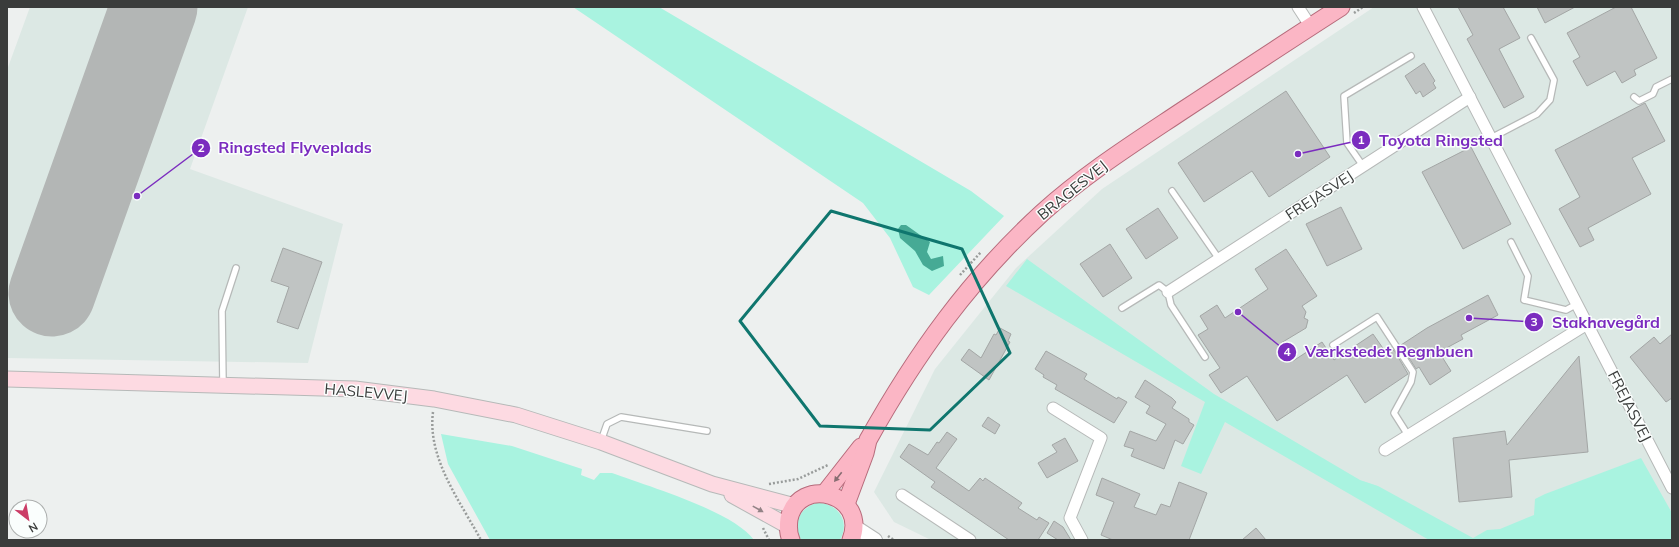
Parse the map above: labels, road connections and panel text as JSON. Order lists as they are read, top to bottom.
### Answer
{
  "streets": {
    "main road": ["BRAGESVEJ", "HASLEVVEJ"],
    "street": ["FREJASVEJ"]
  },
  "places": [
    "Toyota Ringsted",
    "Ringsted Flyveplads",
    "Værkstedet Regnbuen",
    "Stakhavegård"
  ],
  "north": "bottom right"
}
